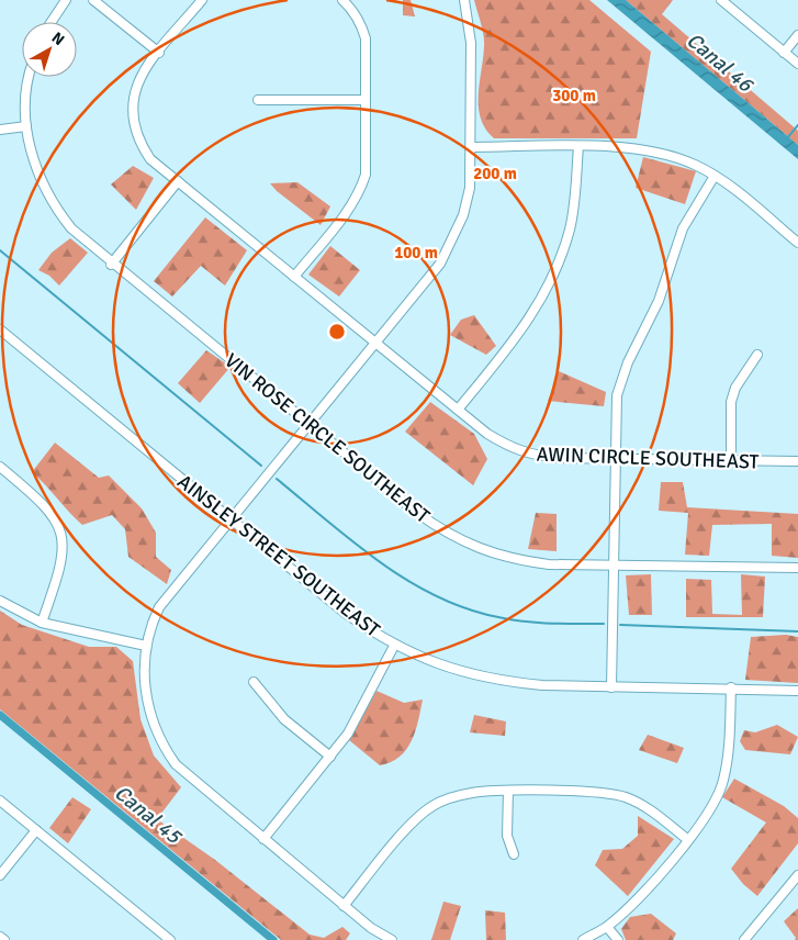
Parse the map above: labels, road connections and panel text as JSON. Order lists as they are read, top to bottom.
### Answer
{
  "streets": {
    "street": ["VIN ROSE CIRCLE SOUTHEAST", "AWIN CIRCLE SOUTHEAST", "AINSLEY STREET SOUTHEAST"]
  },
  "water": ["Canal 46", "Canal 45"],
  "north": "top right",
  "rings": ["300 m", "200 m", "100 m"]
}
